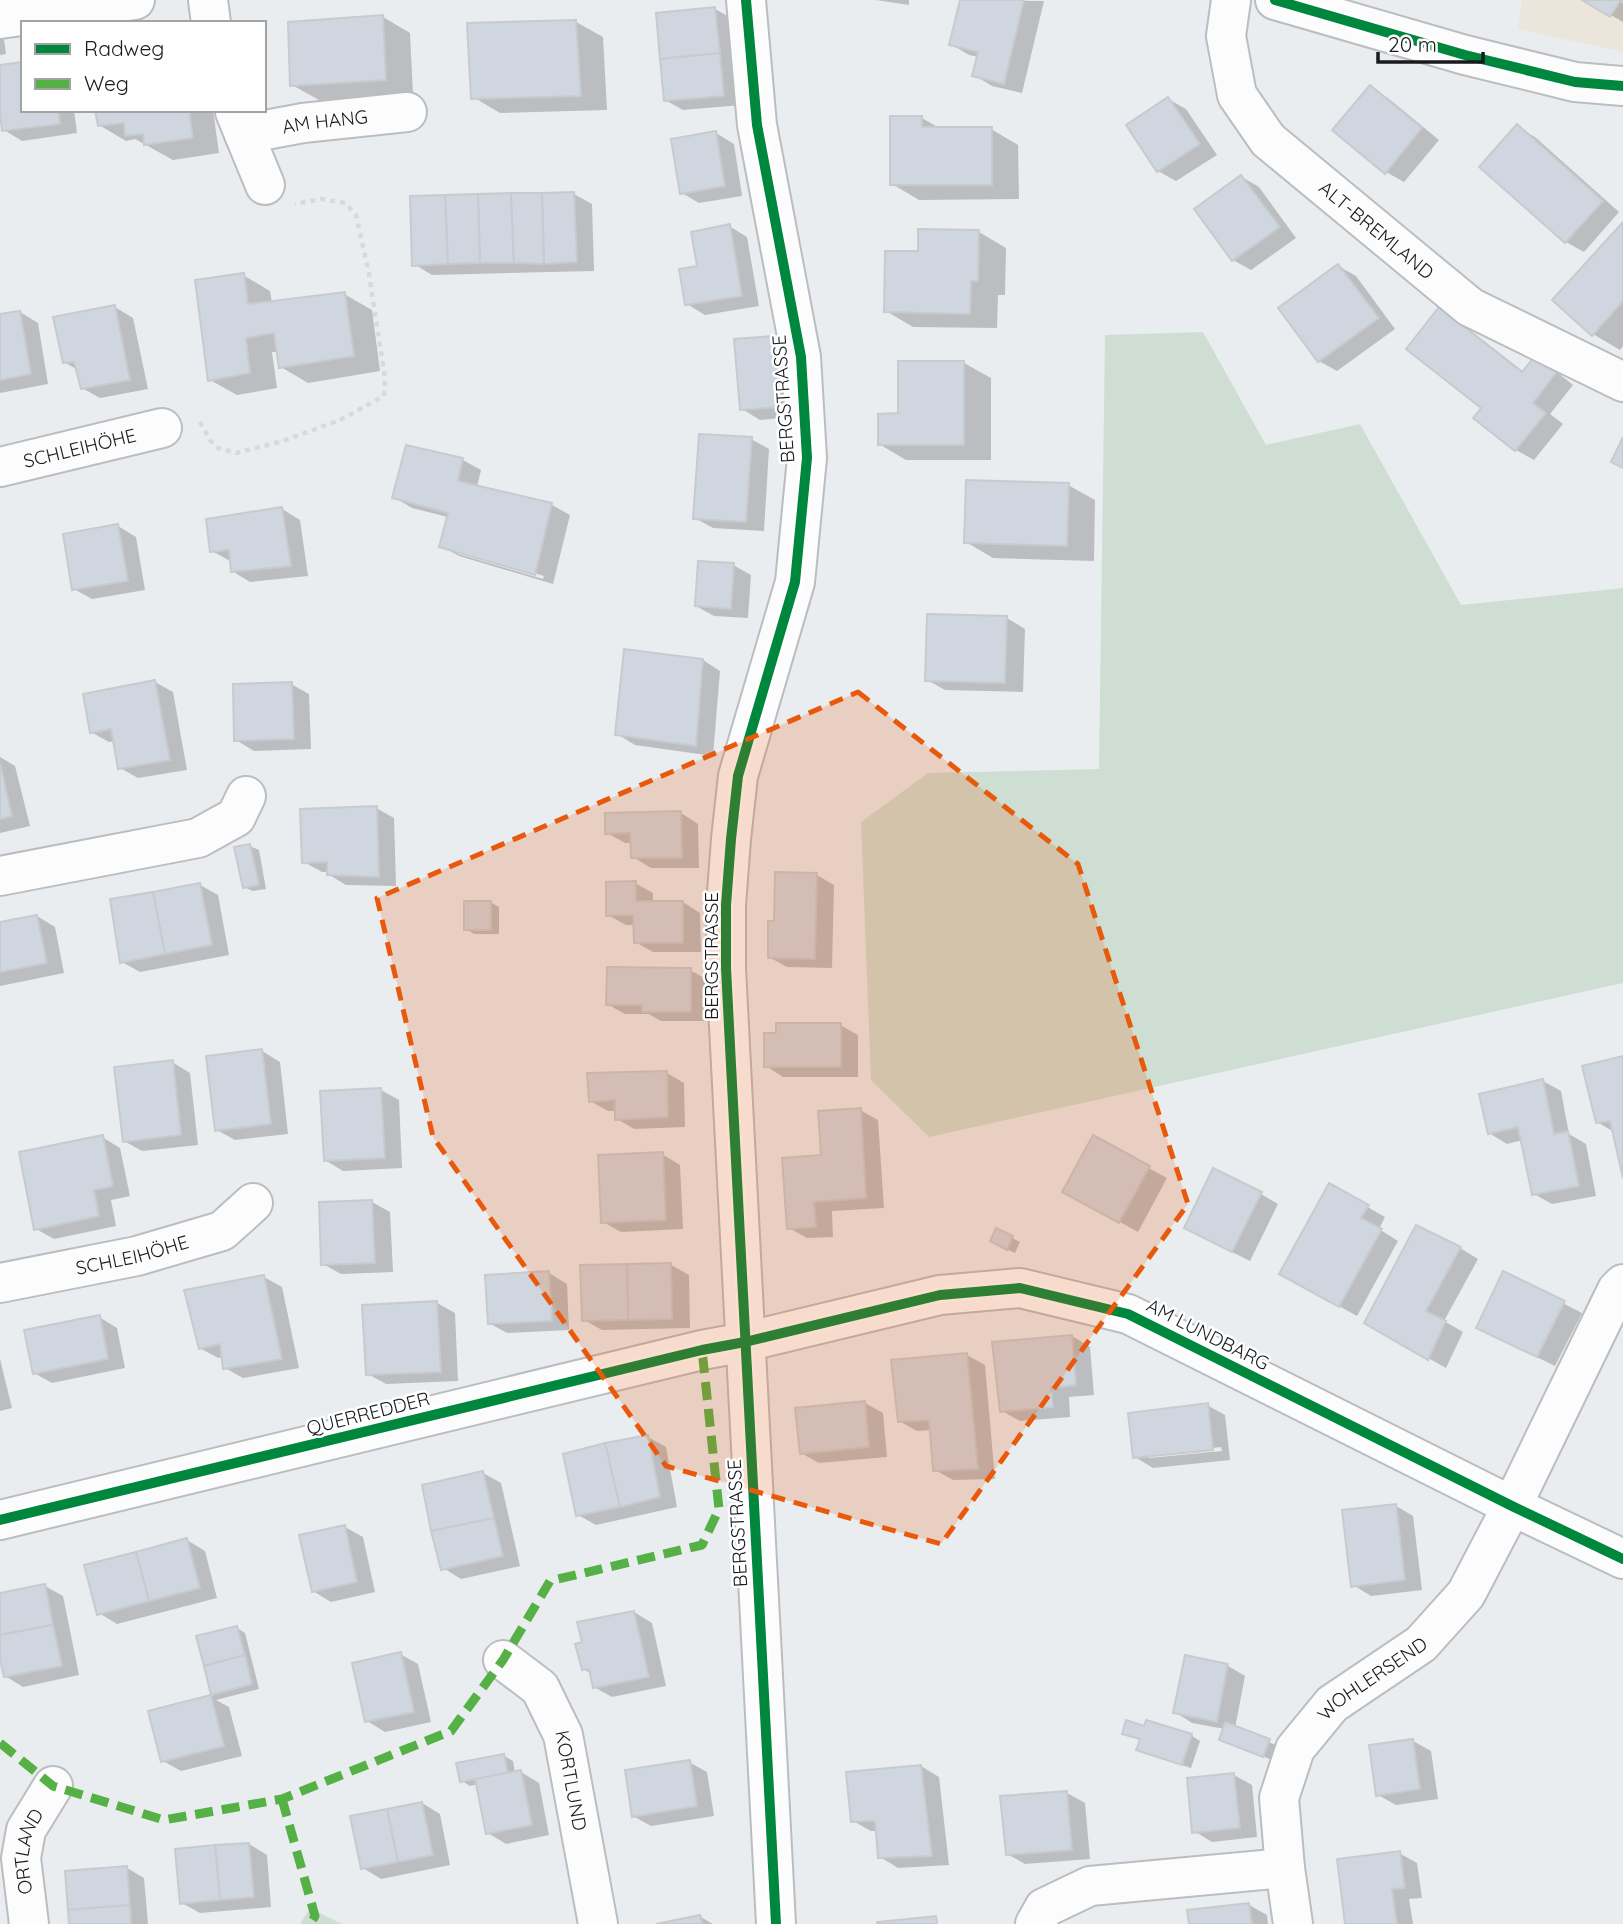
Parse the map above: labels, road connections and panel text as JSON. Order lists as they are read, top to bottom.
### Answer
{
  "streets": {
    "street": [
      "AM HANG",
      "ALT-BREMLAND",
      "BERGSTRASSE",
      "SCHLEIHÖHE",
      "AM LUNDBARG",
      "QUERREDDER",
      "WOHLERSEND",
      "KORTLUND",
      "ORTLAND"
    ]
  },
  "crossings": [
    ["BERGSTRASSE", "AM LUNDBARG"],
    ["BERGSTRASSE", "QUERREDDER"],
    ["AM LUNDBARG", "QUERREDDER"],
    ["AM LUNDBARG", "WOHLERSEND"]
  ],
  "legend": ["Radweg", "Weg"],
  "scale_bar": "20 m"
}
